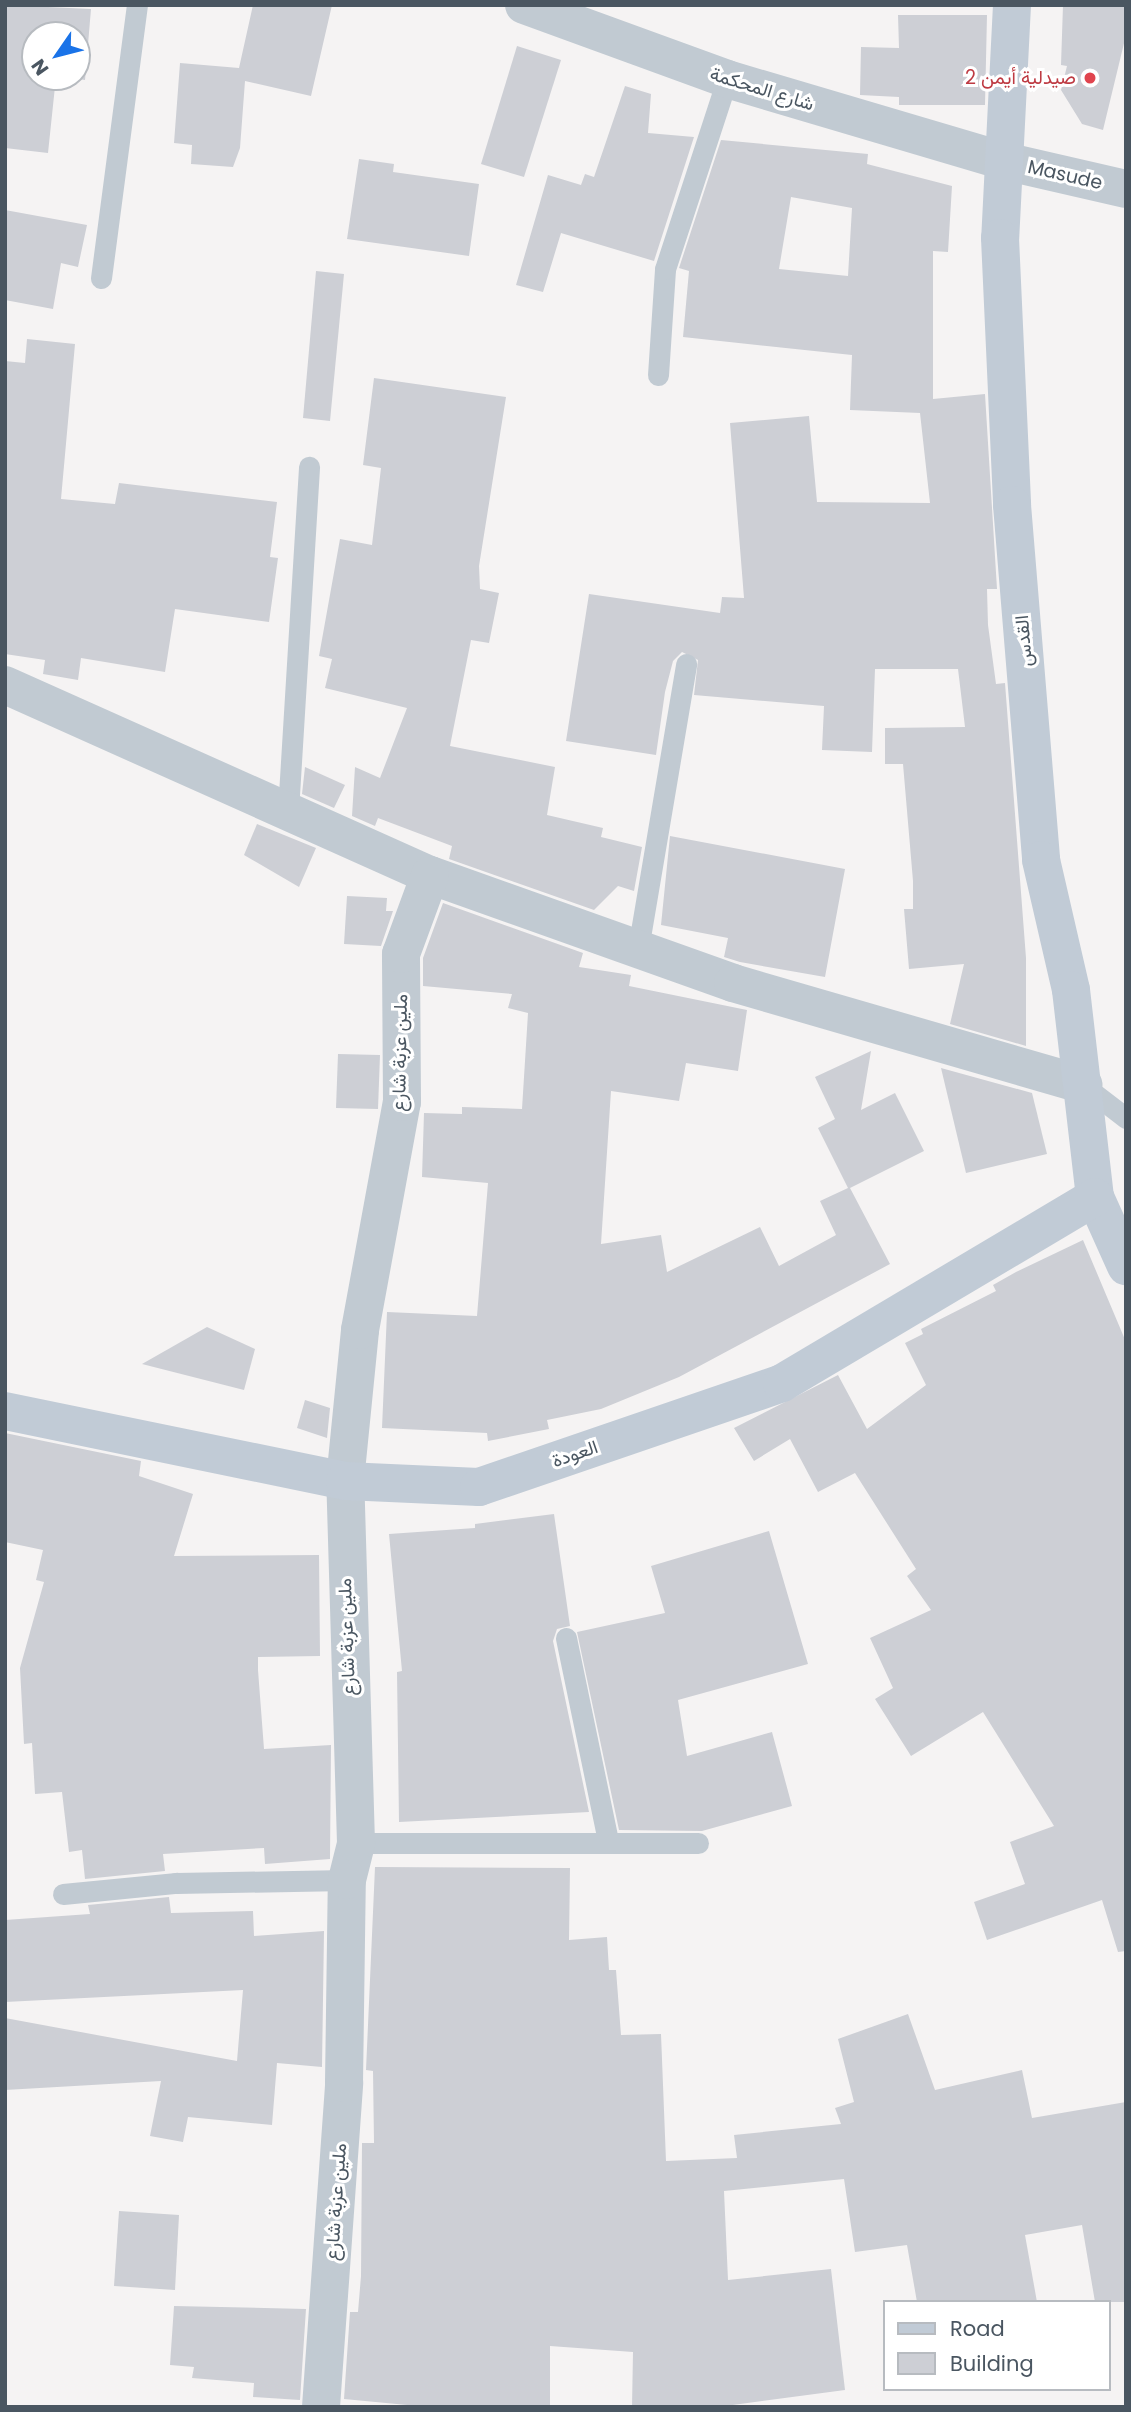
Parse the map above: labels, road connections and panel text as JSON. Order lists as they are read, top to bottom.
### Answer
{
  "streets": {
    "main road": ["القدس", "العودة"],
    "street": ["شارع المحكمة", "Masude", "ملين عزبة شارع"]
  },
  "crossings": [
    ["شارع المحكمة", "Masude"],
    ["شارع المحكمة", "القدس"],
    ["Masude", "القدس"],
    ["القدس", "العودة"],
    ["ملين عزبة شارع", "العودة"]
  ],
  "places": ["صيدلية أيمن 2"],
  "legend": ["Road", "Building"],
  "north": "bottom left"
}
